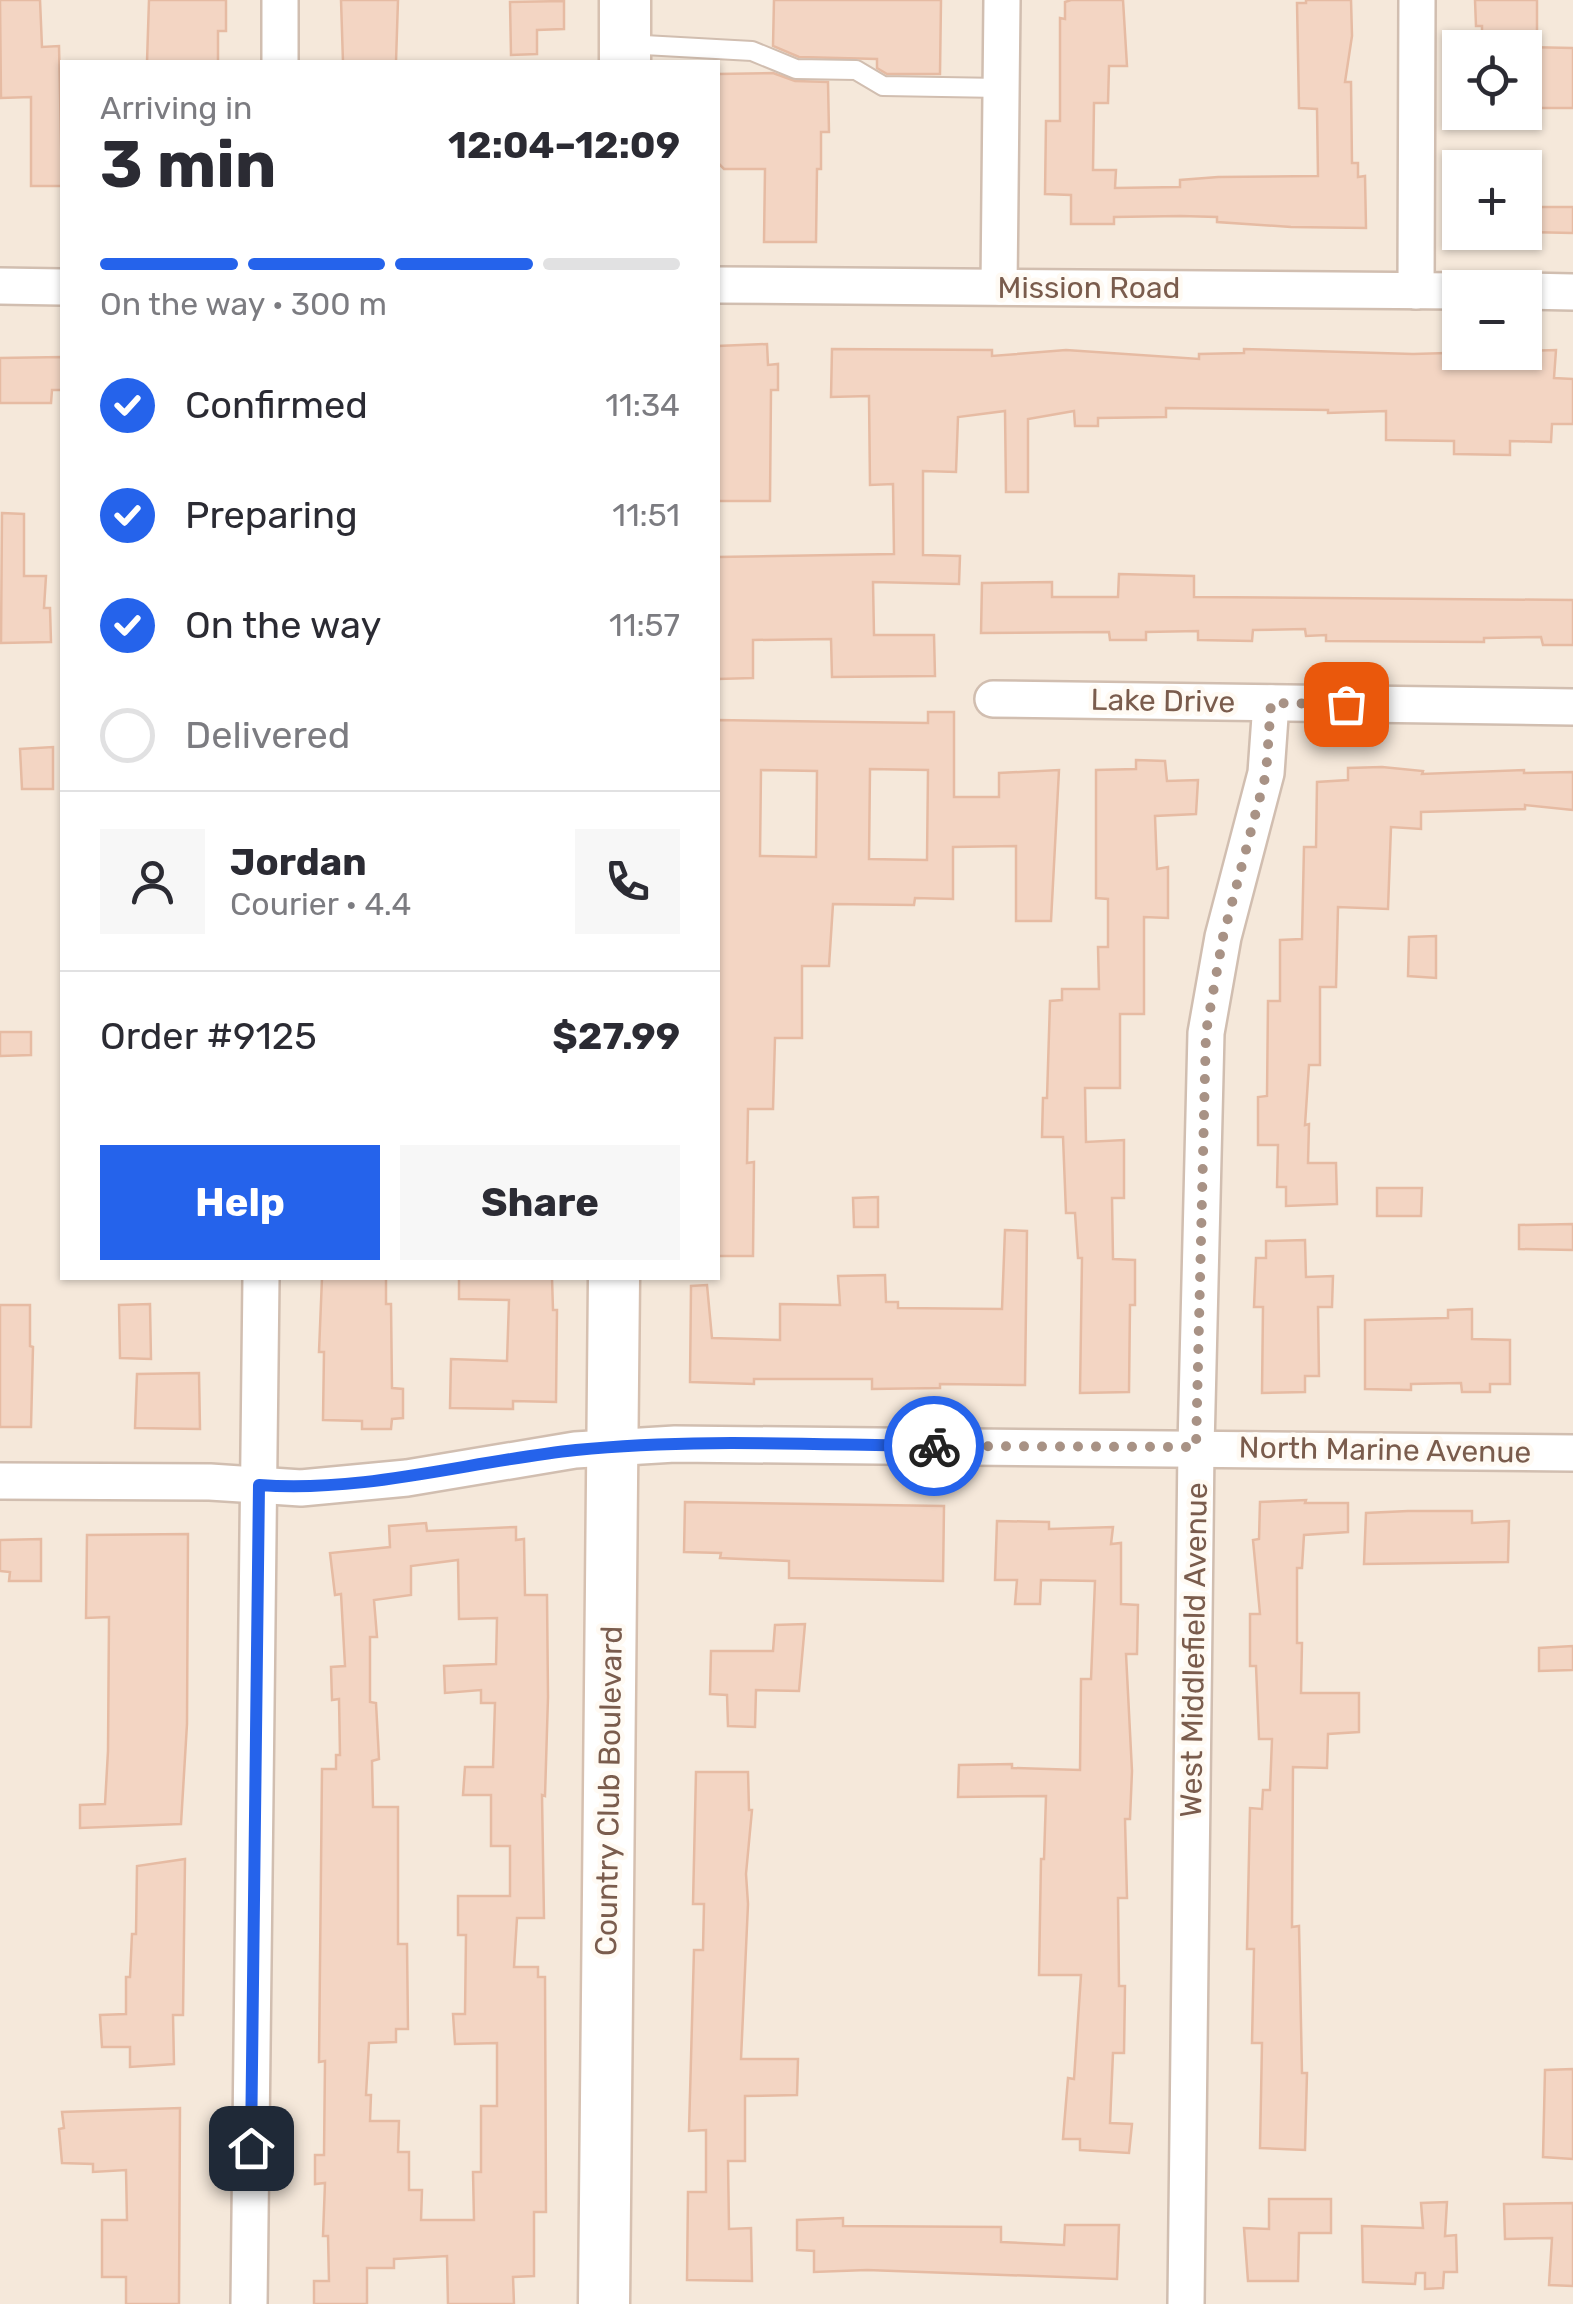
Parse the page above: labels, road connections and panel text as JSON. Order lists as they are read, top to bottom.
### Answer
{
  "streets": {
    "street": [
      "Mission Road",
      "Lake Drive",
      "North Marine Avenue",
      "West Middlefield Avenue",
      "Country Club Boulevard"
    ]
  },
  "crossings": [
    ["Lake Drive", "West Middlefield Avenue"],
    ["North Marine Avenue", "West Middlefield Avenue"],
    ["North Marine Avenue", "Country Club Boulevard"]
  ],
  "page": {
    "map_buttons": ["+", "−"],
    "heading": ["3 min", "Arriving in", "12:04–12:09"],
    "panel": [
      "Jordan",
      "Courier · 4.4",
      "Order #9125",
      "$27.99"
    ],
    "bar": "On the way · 300 m",
    "list": [
      ["Confirmed", "11:34"],
      ["Preparing", "11:51"],
      ["On the way", "11:57"],
      "Delivered"
    ],
    "buttons": ["Help", "Share"]
  }
}
